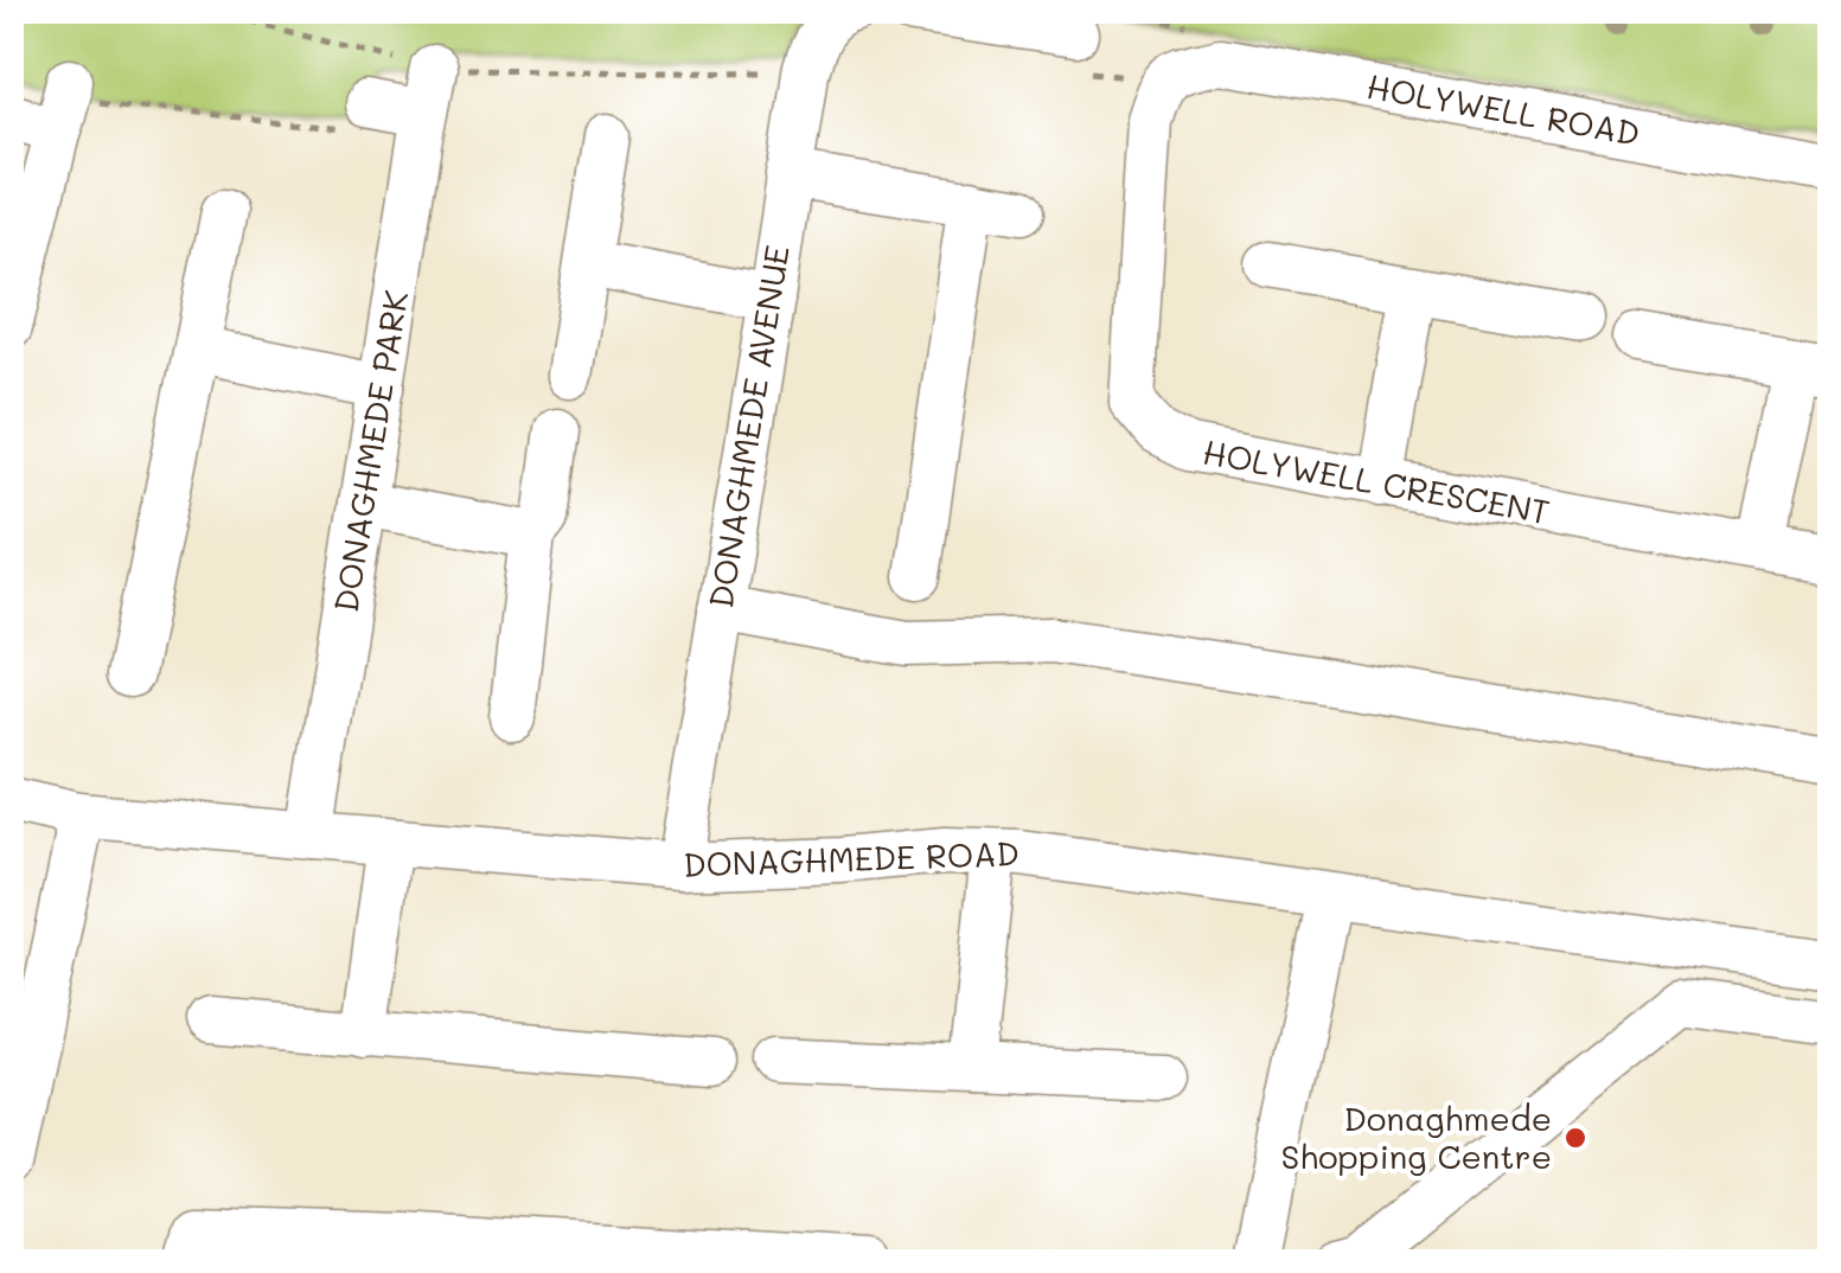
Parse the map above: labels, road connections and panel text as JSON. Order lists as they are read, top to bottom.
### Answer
{
  "streets": {
    "street": [
      "HOLYWELL ROAD",
      "DONAGHMEDE AVENUE",
      "DONAGHMEDE PARK",
      "HOLYWELL CRESCENT",
      "DONAGHMEDE ROAD"
    ]
  },
  "crossings": [
    ["HOLYWELL ROAD", "HOLYWELL CRESCENT"],
    ["DONAGHMEDE AVENUE", "DONAGHMEDE ROAD"],
    ["DONAGHMEDE PARK", "DONAGHMEDE ROAD"]
  ],
  "places": ["Donaghmede Shopping Centre"]
}
